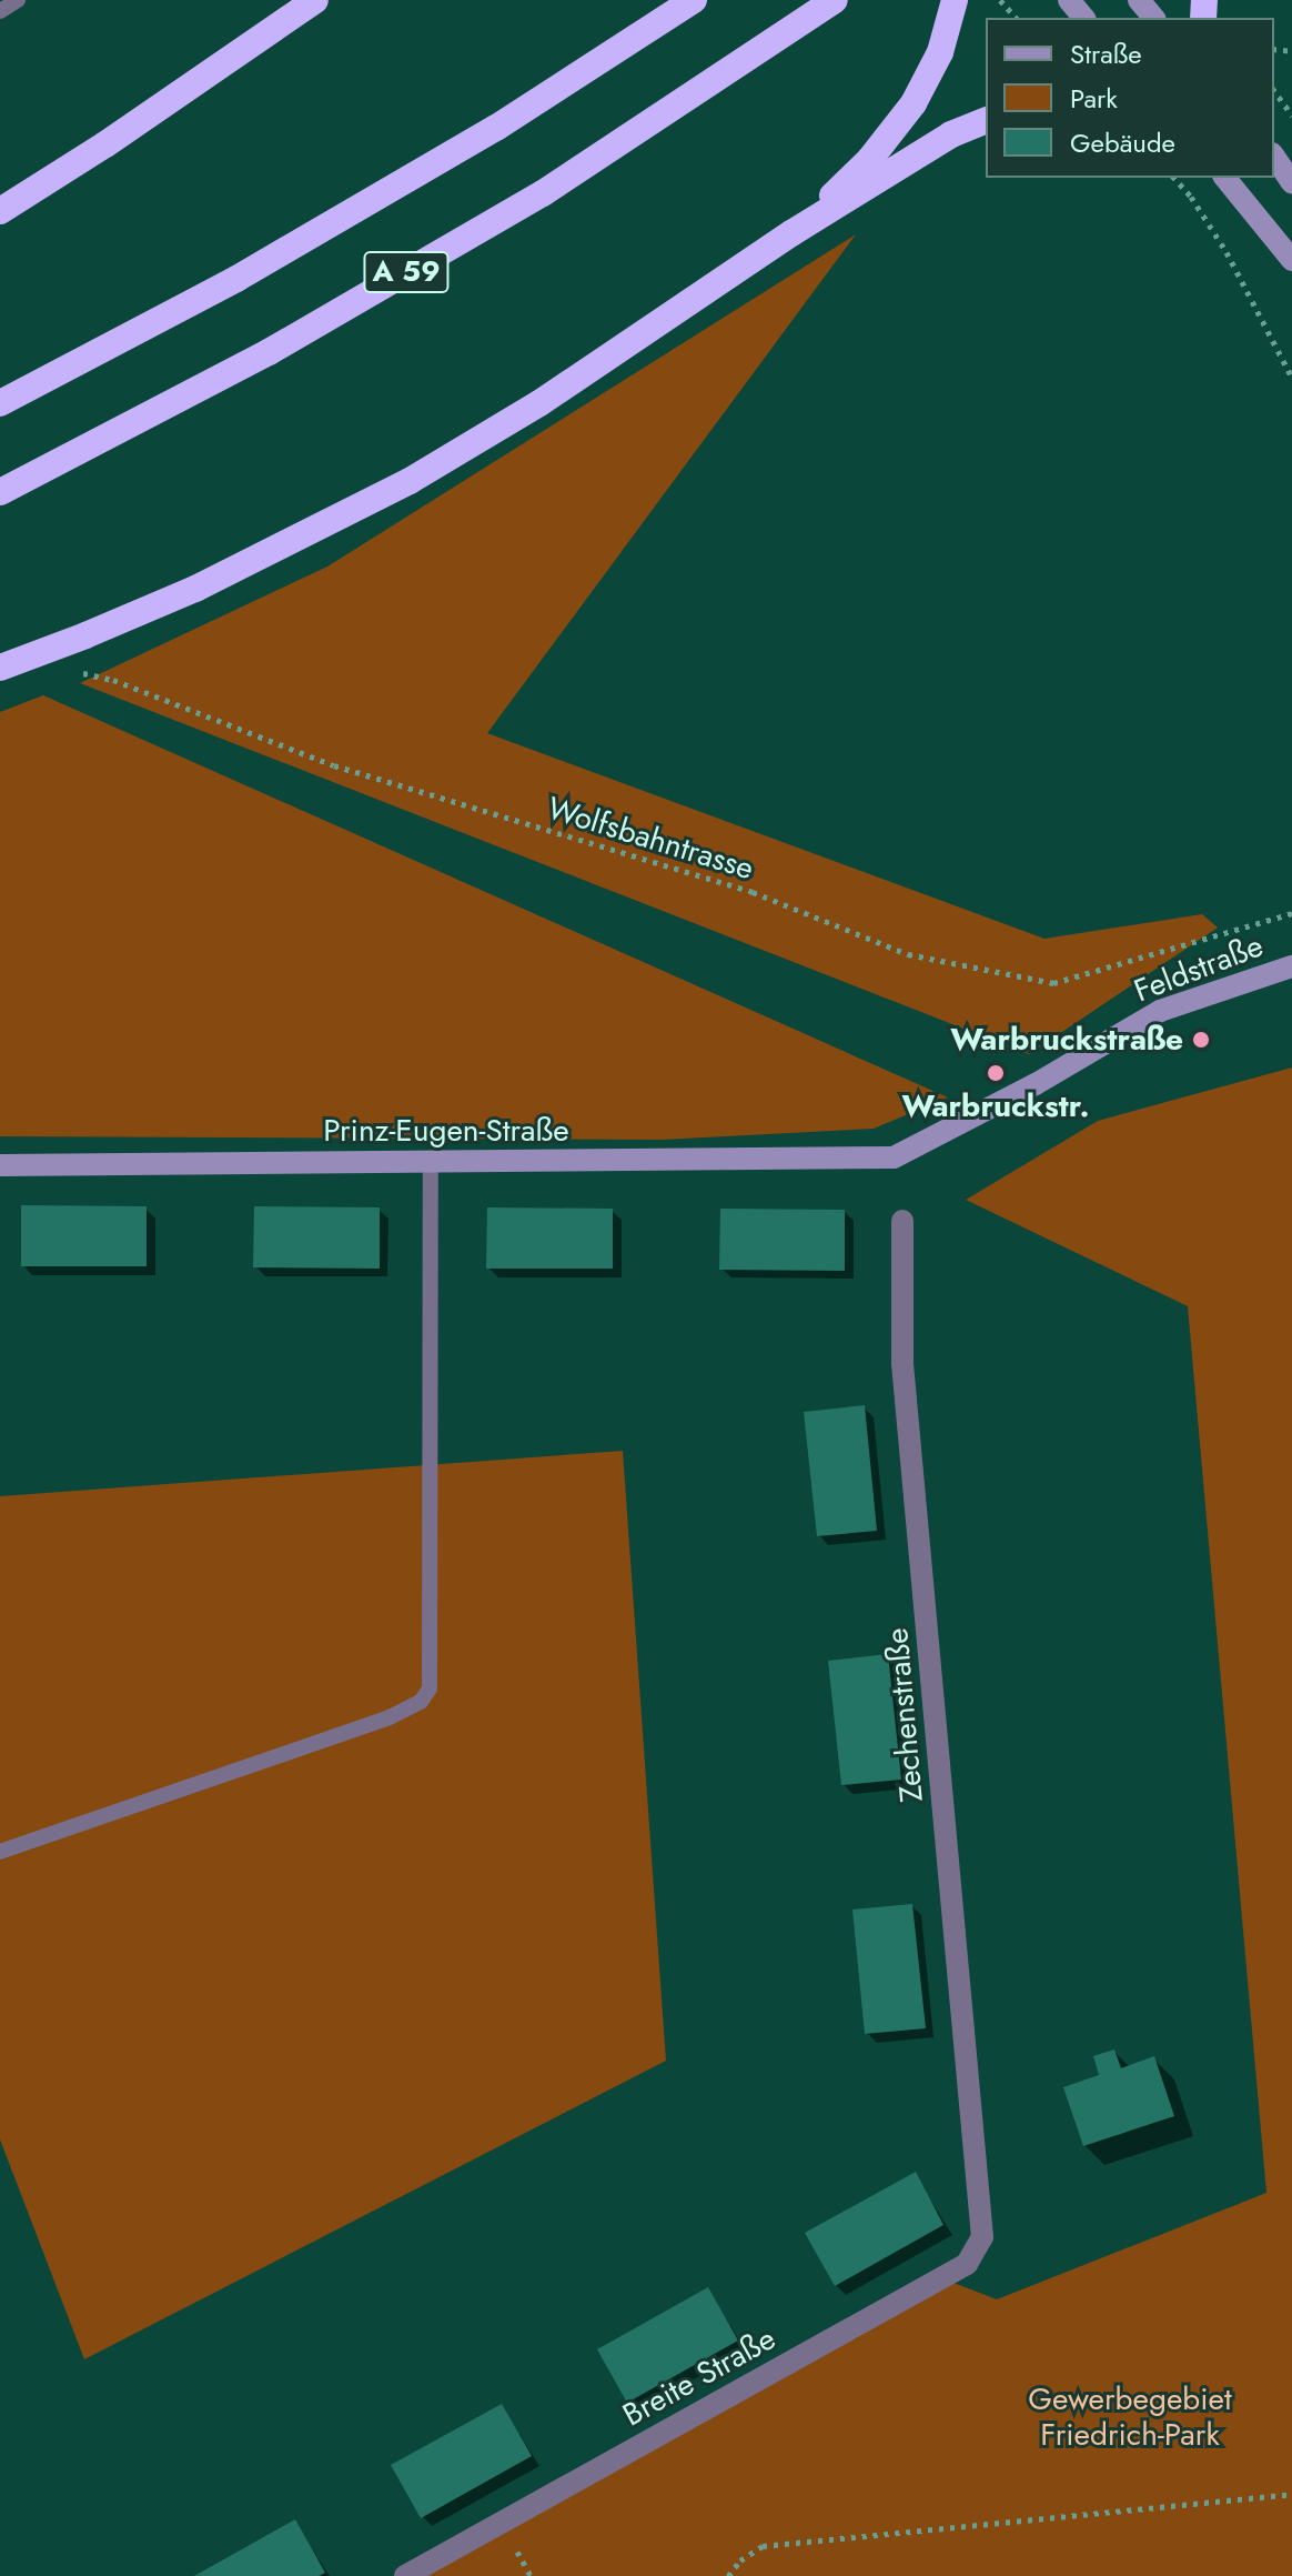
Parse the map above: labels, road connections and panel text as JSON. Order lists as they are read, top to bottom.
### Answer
{
  "streets": {
    "highway": ["A 59"],
    "street": [
      "Feldstraße",
      "Prinz-Eugen-Straße",
      "Zechenstraße",
      "Breite Straße"
    ],
    "path": ["Wolfsbahntrasse"]
  },
  "crossings": [
    ["Feldstraße", "Prinz-Eugen-Straße"],
    ["Zechenstraße", "Breite Straße"]
  ],
  "parks": ["Gewerbegebiet Friedrich-Park"],
  "places": ["Warbruckstraße", "Warbruckstr."],
  "legend": ["Straße", "Park", "Gebäude"]
}
